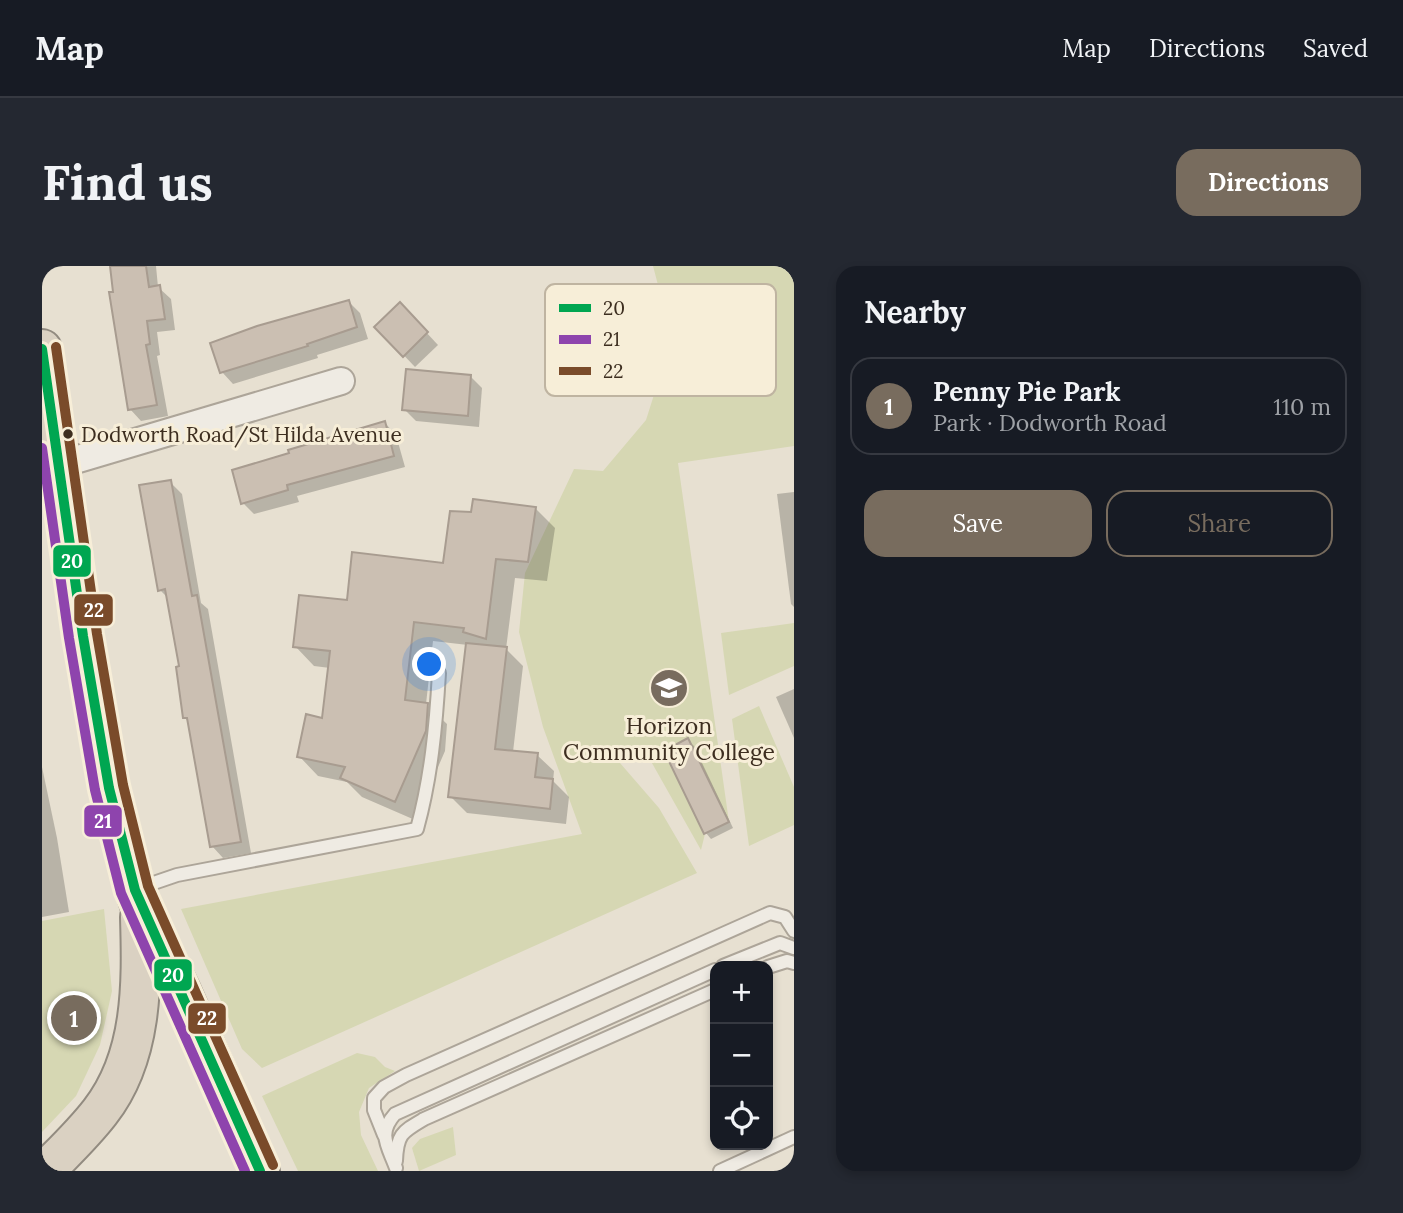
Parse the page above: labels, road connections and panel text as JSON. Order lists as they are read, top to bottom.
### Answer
{
  "places": {
    "other": ["Dodworth Road/St Hilda Avenue"],
    "school or university": ["Horizon Community College"]
  },
  "lines": ["transit line 22", "transit line 20", "transit line 21"],
  "legend": ["20", "21", "22"],
  "page": {
    "header": "Map",
    "nav": ["Map", "Directions", "Saved"],
    "buttons": [
      "Directions",
      ["Save", "Share"]
    ],
    "title": "Find us",
    "heading": "Nearby",
    "list": [
      {
        "mark": "1",
        "name": "Penny Pie Park",
        "note": "Park · Dodworth Road",
        "value": "110 m"
      }
    ],
    "map_buttons": ["+", "−"],
    "pins": "1"
  }
}
